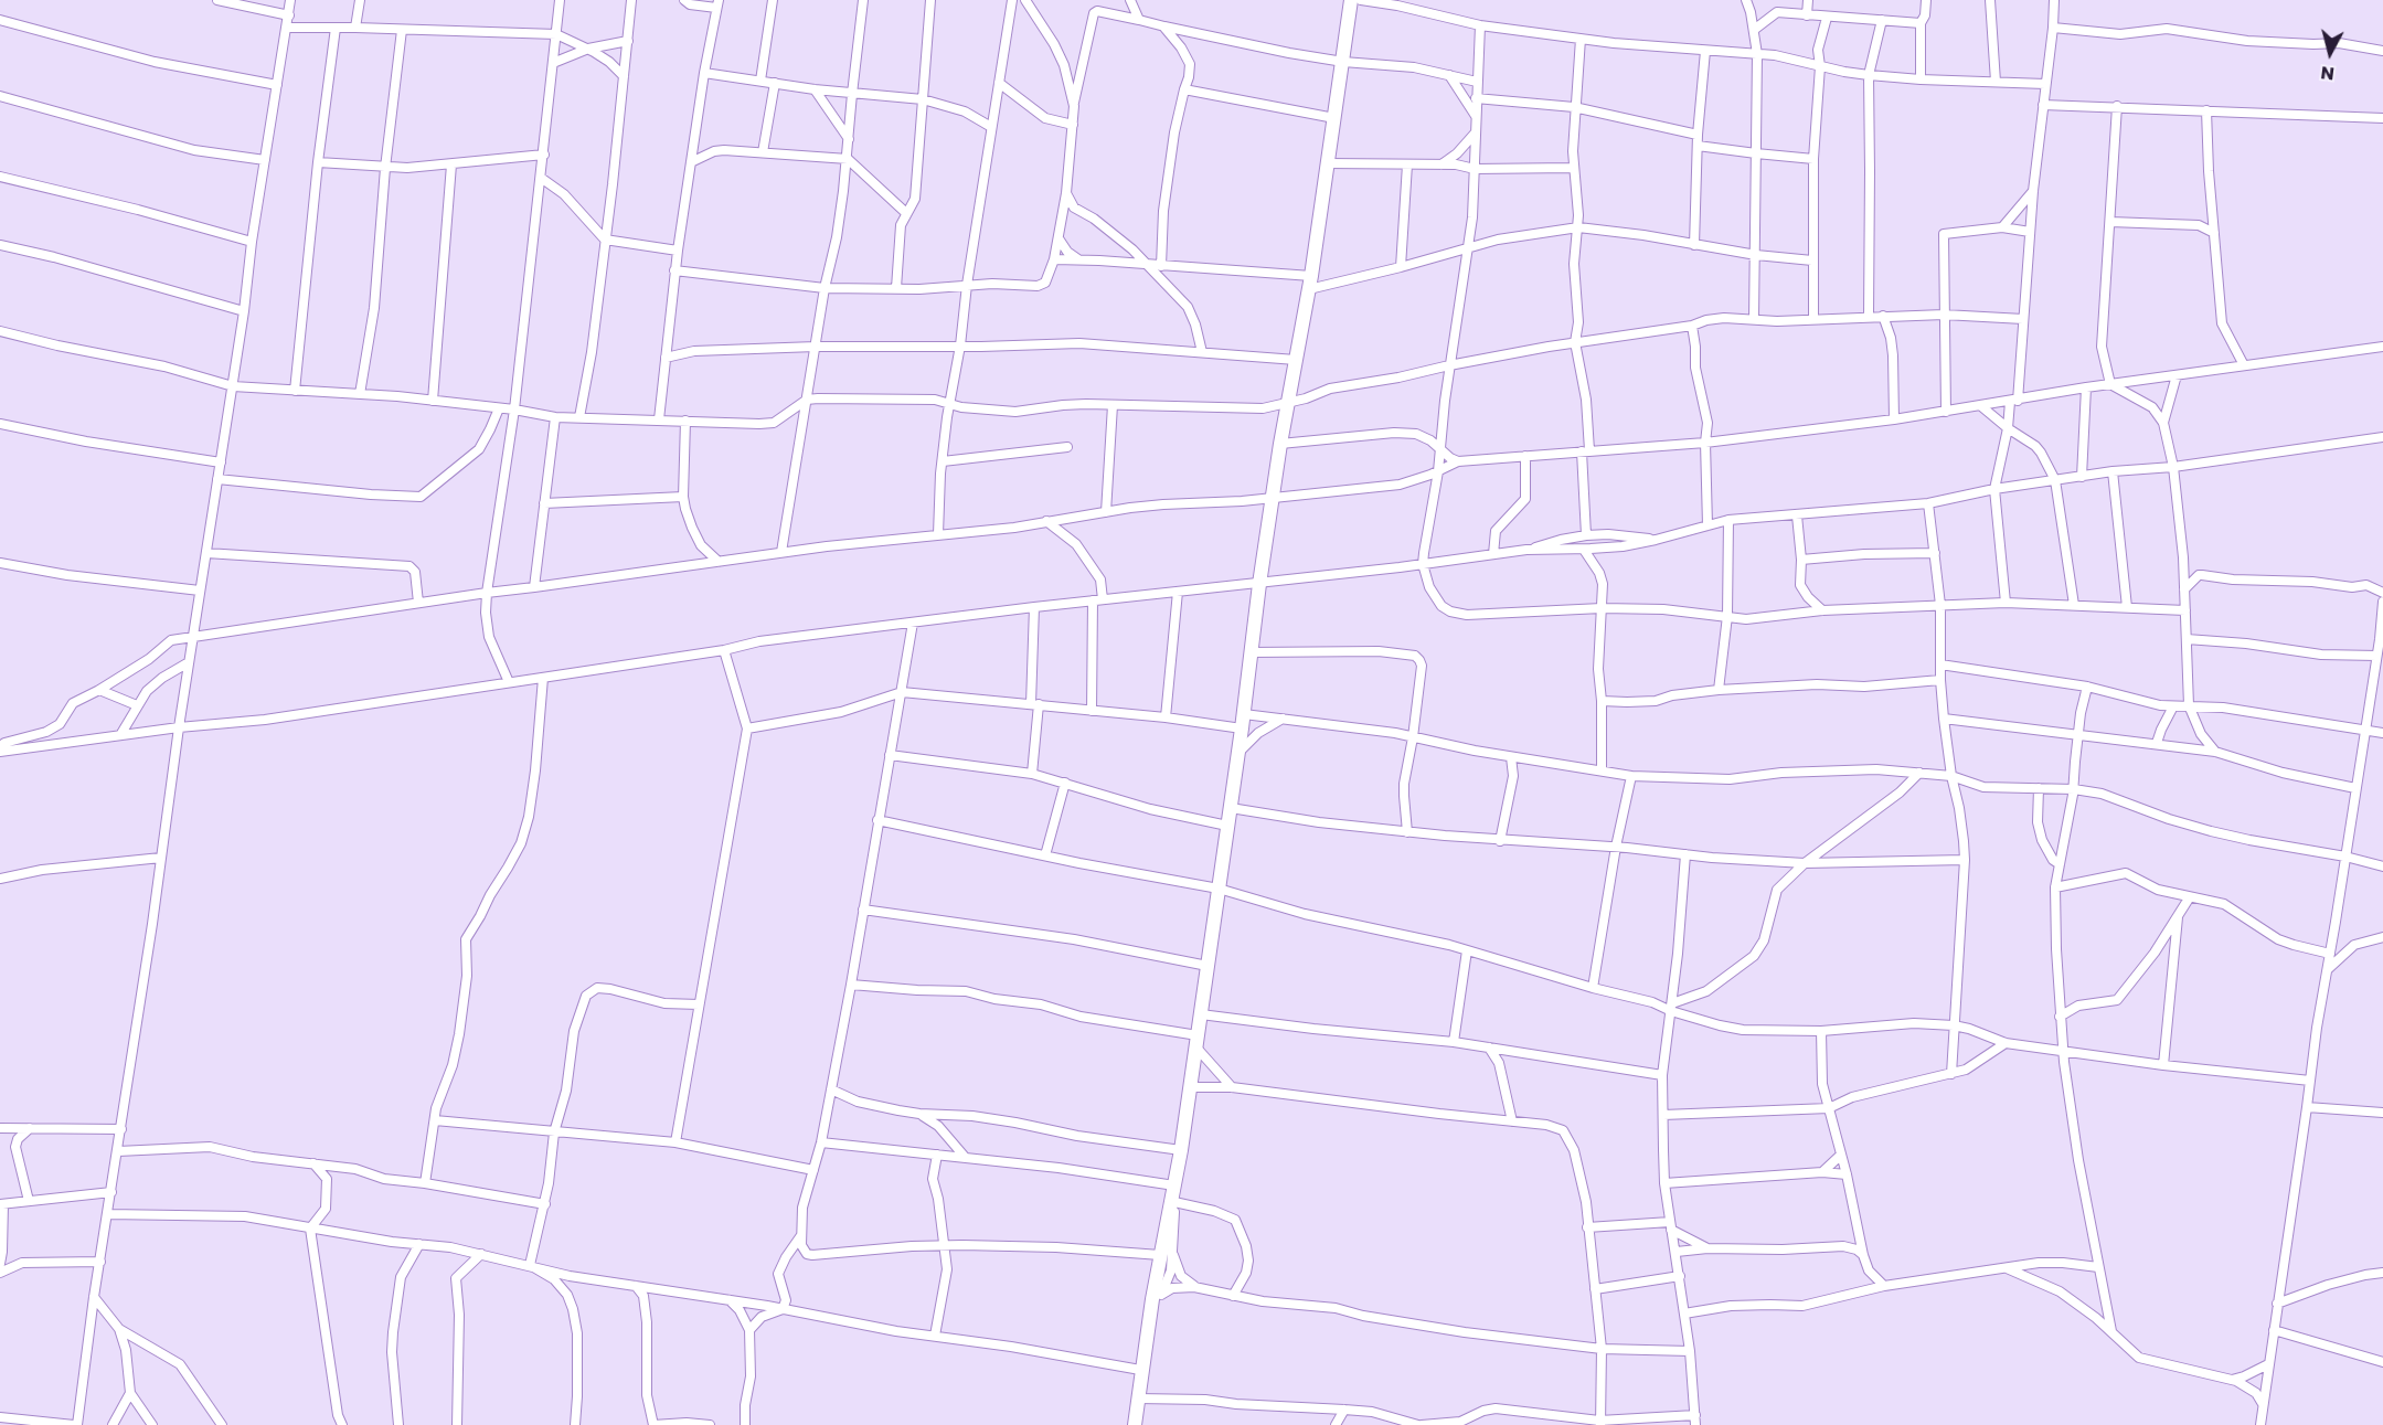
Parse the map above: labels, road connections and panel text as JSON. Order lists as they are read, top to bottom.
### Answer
{
  "north": "bottom"
}
